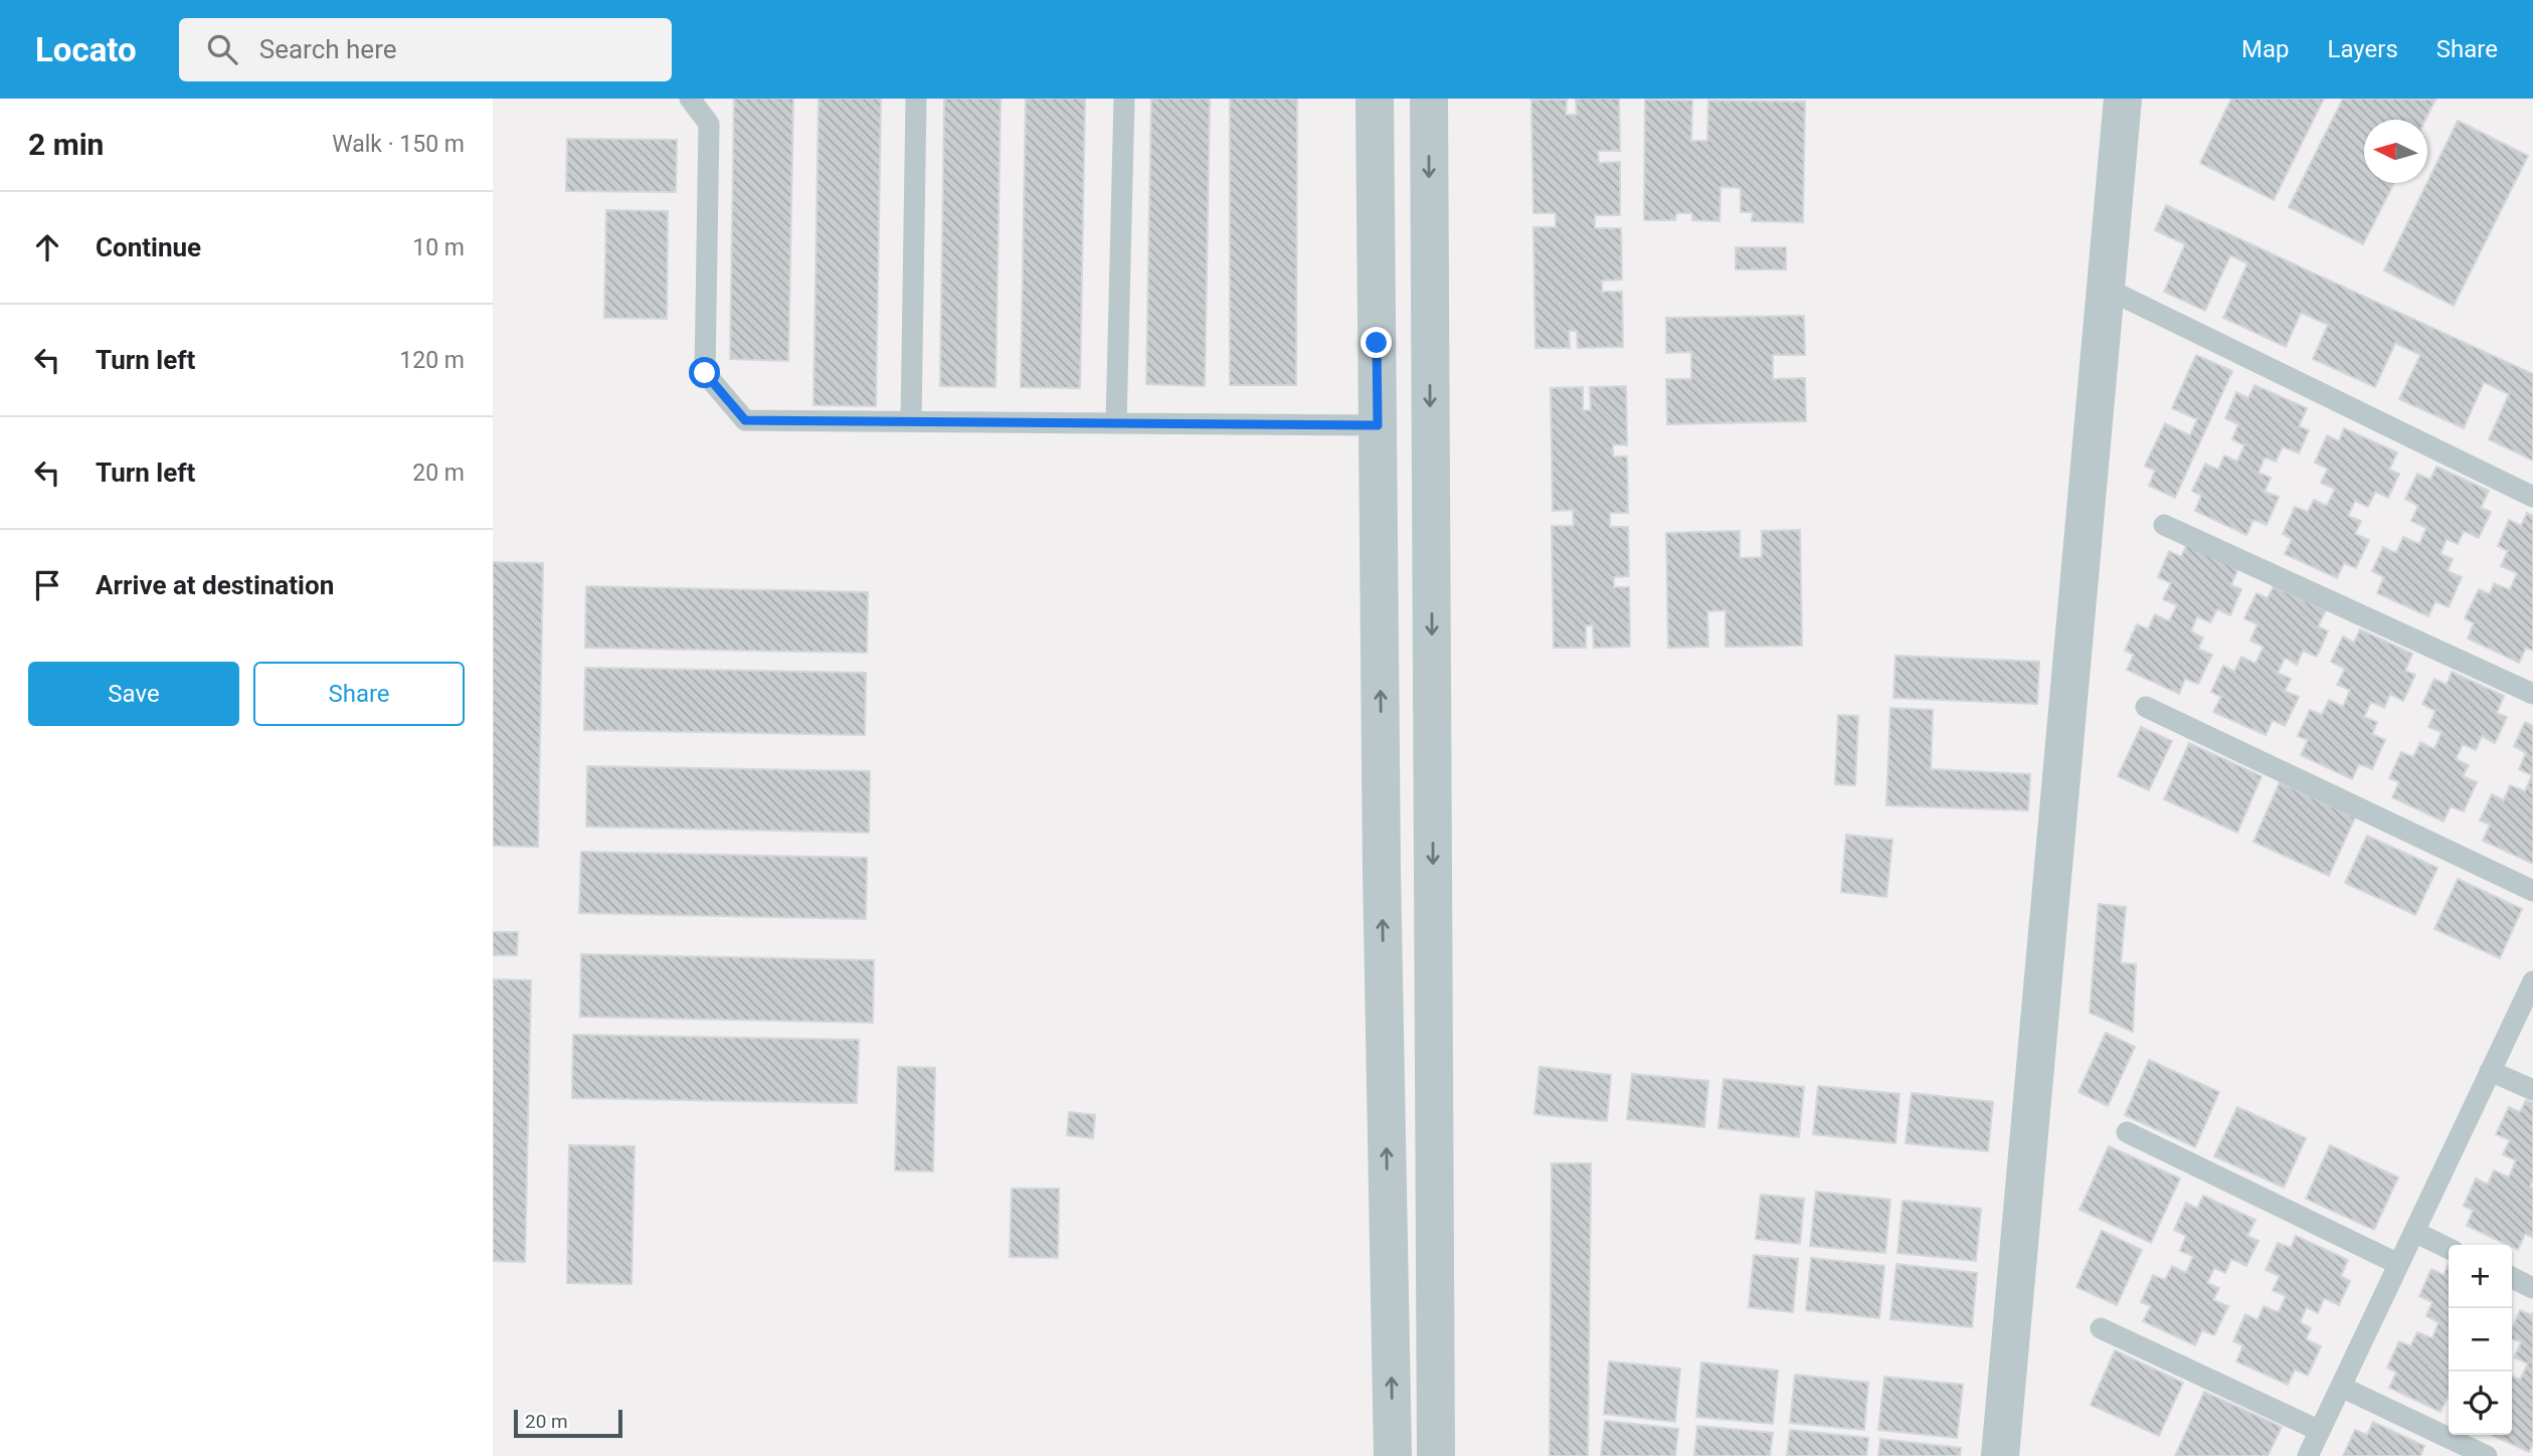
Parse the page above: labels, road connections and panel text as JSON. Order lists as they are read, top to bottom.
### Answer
{
  "scale_bar": "20 m",
  "north": "left",
  "page": {
    "header": "Locato",
    "search": "Search here",
    "nav": ["Map", "Layers", "Share"],
    "heading": ["2 min", "Walk · 150 m"],
    "list": [
      ["Continue", "10 m"],
      ["Turn left", "120 m"],
      ["Turn left", "20 m"],
      "Arrive at destination"
    ],
    "buttons": ["Save", "Share"],
    "map_buttons": ["+", "−"],
    "scale": "20 m"
  }
}
